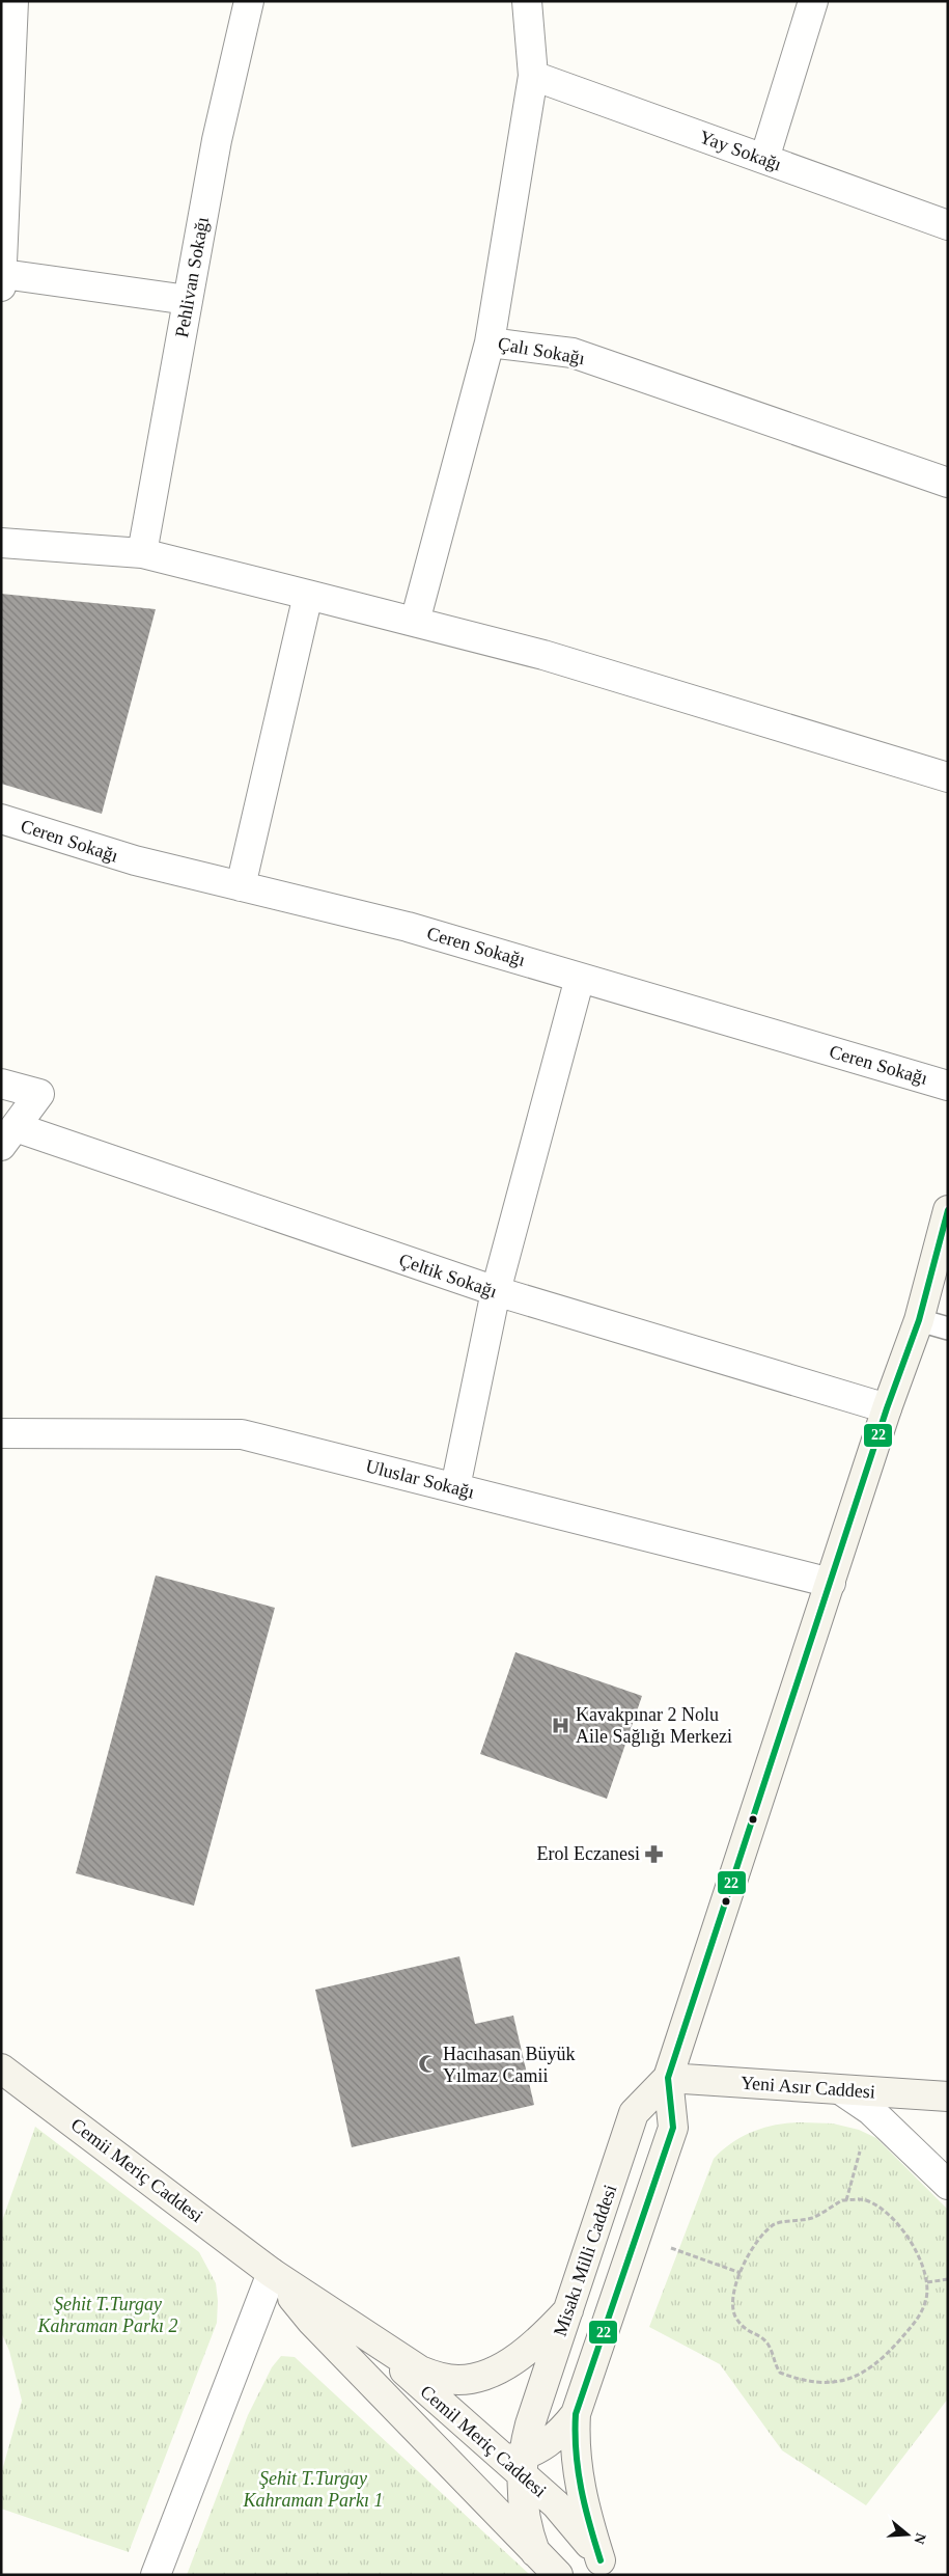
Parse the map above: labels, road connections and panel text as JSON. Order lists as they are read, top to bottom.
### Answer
{
  "streets": {
    "street": [
      "Yay Sokağı",
      "Pehlivan Sokağı",
      "Çalı Sokağı",
      "Ceren Sokağı",
      "Çeltik Sokağı",
      "Uluslar Sokağı",
      "Yeni Asır Caddesi",
      "Cemii Meriç Caddesi",
      "Misakı Milli Caddesi",
      "Cemil Meriç Caddesi"
    ]
  },
  "crossings": [
    ["Yay Sokağı", "Çalı Sokağı"],
    ["Çeltik Sokağı", "Misakı Milli Caddesi"],
    ["Uluslar Sokağı", "Misakı Milli Caddesi"],
    ["Yeni Asır Caddesi", "Misakı Milli Caddesi"],
    ["Cemii Meriç Caddesi", "Cemil Meriç Caddesi"],
    ["Misakı Milli Caddesi", "Cemil Meriç Caddesi"]
  ],
  "parks": ["Şehit T.Turgay Kahraman Parkı 2", "Şehit T.Turgay Kahraman Parkı 1"],
  "places": {
    "hospital": ["Kavakpınar 2 Nolu Aile Sağlığı Merkezi"],
    "pharmacy": ["Erol Eczanesi"],
    "mosque": ["Hacıhasan Büyük Yılmaz Camii"]
  },
  "lines": ["transit line 22"],
  "north": "right"
}
